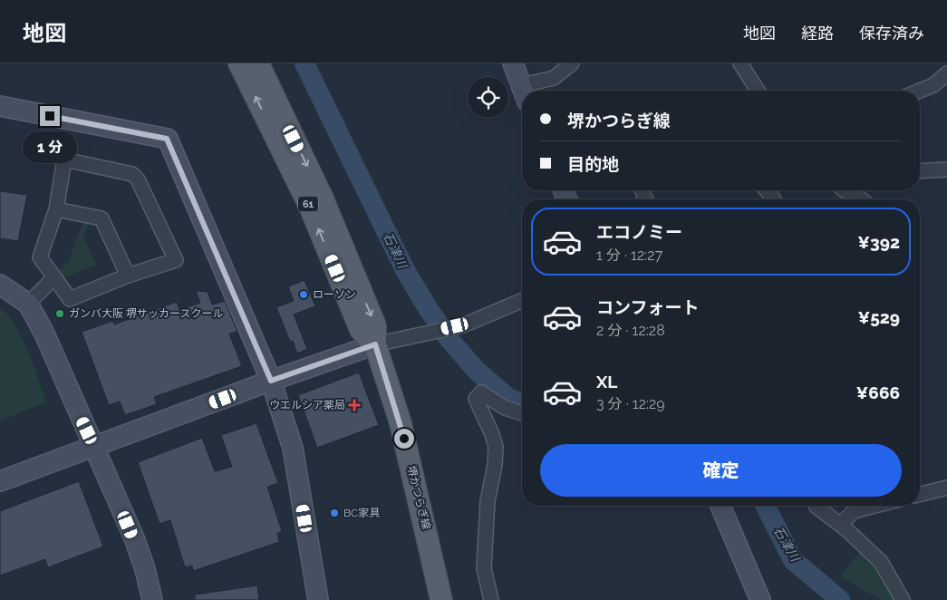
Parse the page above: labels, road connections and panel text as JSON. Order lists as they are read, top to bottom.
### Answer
{
  "streets": {
    "main road": ["61", "堺かつらぎ線"]
  },
  "water": ["石津川"],
  "places": {
    "other": ["ローソン", "ガンバ大阪 堺サッカースクール", "BC家具"],
    "health": ["ウエルシア薬局"]
  },
  "page": {
    "header": "地図",
    "nav": ["地図", "経路", "保存済み"],
    "banner": ["堺かつらぎ線", "目的地"],
    "bubble": "1 分",
    "list": [
      {
        "name": "エコノミー",
        "note": "1 分 · 12:27",
        "value": "¥392"
      },
      {
        "name": "コンフォート",
        "note": "2 分 · 12:28",
        "value": "¥529"
      },
      {
        "name": "XL",
        "note": "3 分 · 12:29",
        "value": "¥666"
      }
    ],
    "buttons": "確定"
  }
}
